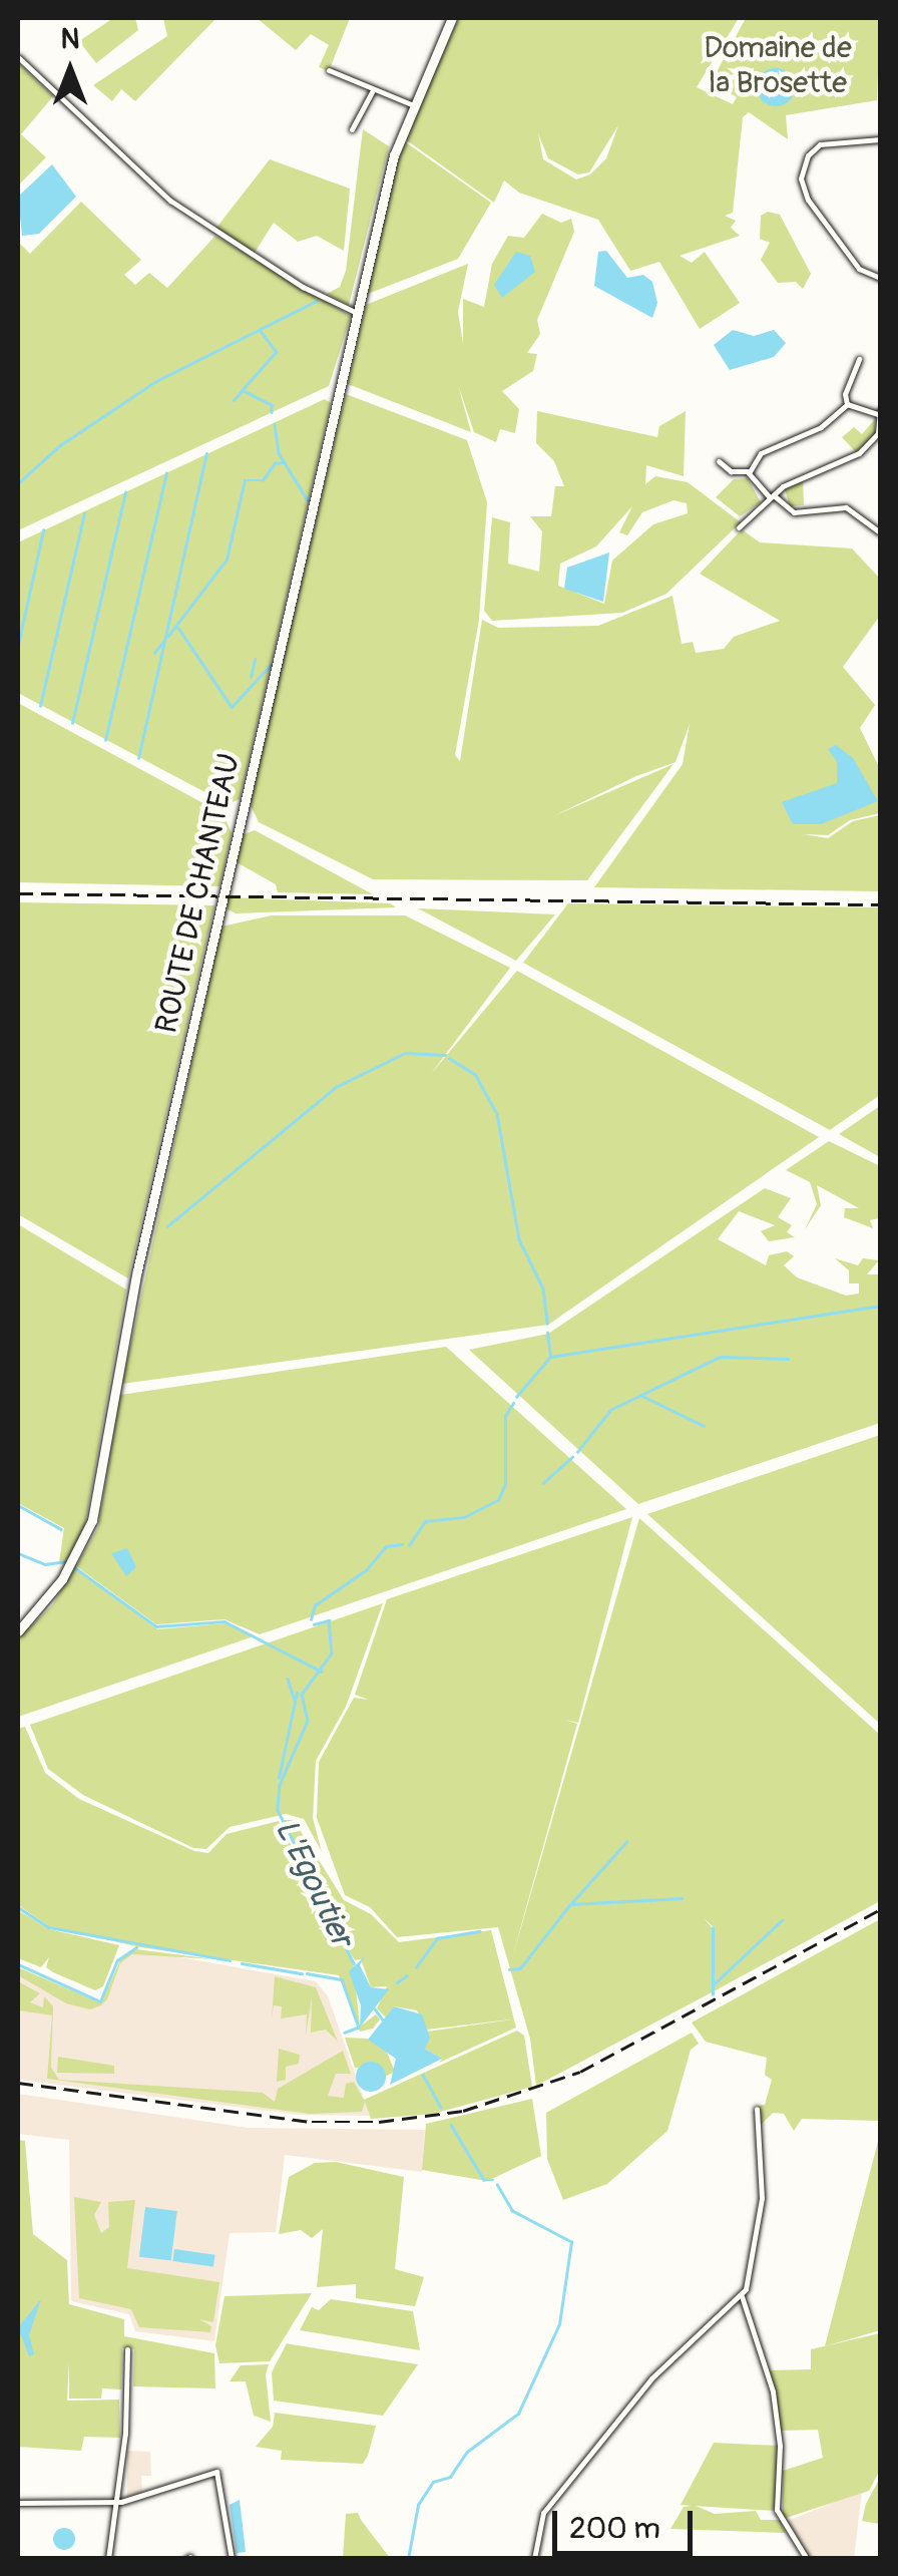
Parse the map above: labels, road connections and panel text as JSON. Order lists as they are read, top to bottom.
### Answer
{
  "streets": {
    "main road": ["ROUTE DE CHANTEAU"]
  },
  "water": ["L'Egoutier"],
  "parks": ["Domaine de la Brosette"],
  "scale_bar": "200 m",
  "north": "top"
}
